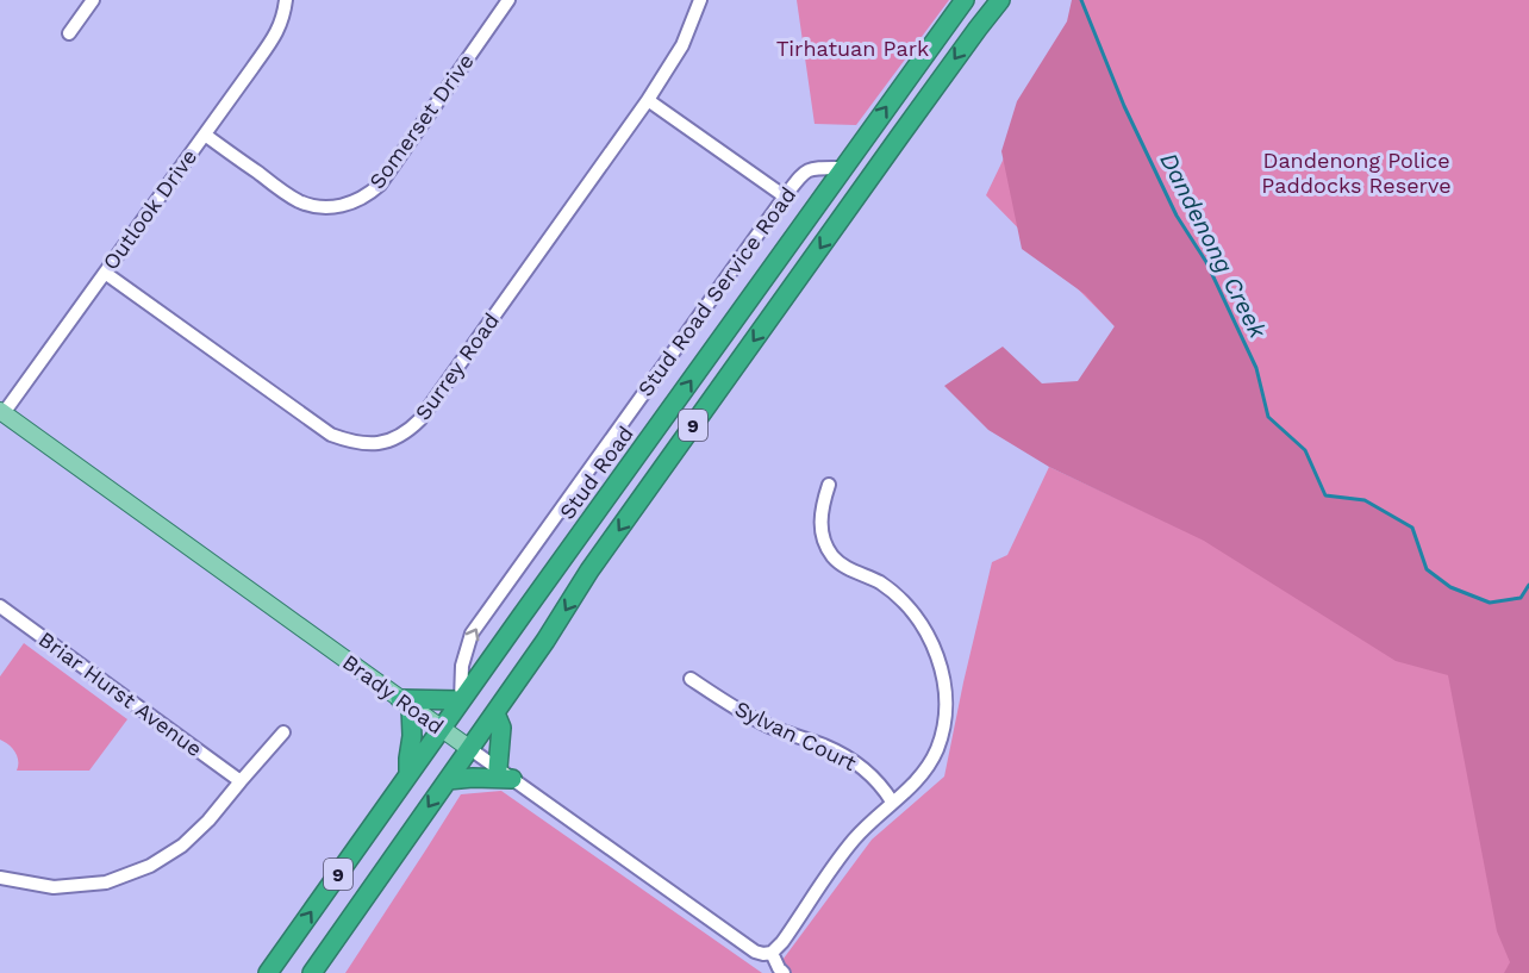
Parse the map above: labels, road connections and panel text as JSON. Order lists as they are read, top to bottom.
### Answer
{
  "streets": {
    "highway": ["9", "Stud Road"],
    "main road": ["Brady Road"],
    "street": [
      "Somerset Drive",
      "Outlook Drive",
      "Stud Road Service Road",
      "Surrey Road",
      "Briar Hurst Avenue",
      "Sylvan Court"
    ]
  },
  "crossings": [
    ["Somerset Drive", "Outlook Drive"],
    ["Outlook Drive", "Surrey Road"],
    ["Outlook Drive", "Brady Road"],
    ["Stud Road Service Road", "Stud Road"],
    ["9", "Brady Road"],
    ["Stud Road", "Brady Road"]
  ],
  "one_way": ["Stud Road Service Road"],
  "water": ["Dandenong Creek"],
  "parks": ["Tirhatuan Park", "Dandenong Police Paddocks Reserve"]
}
